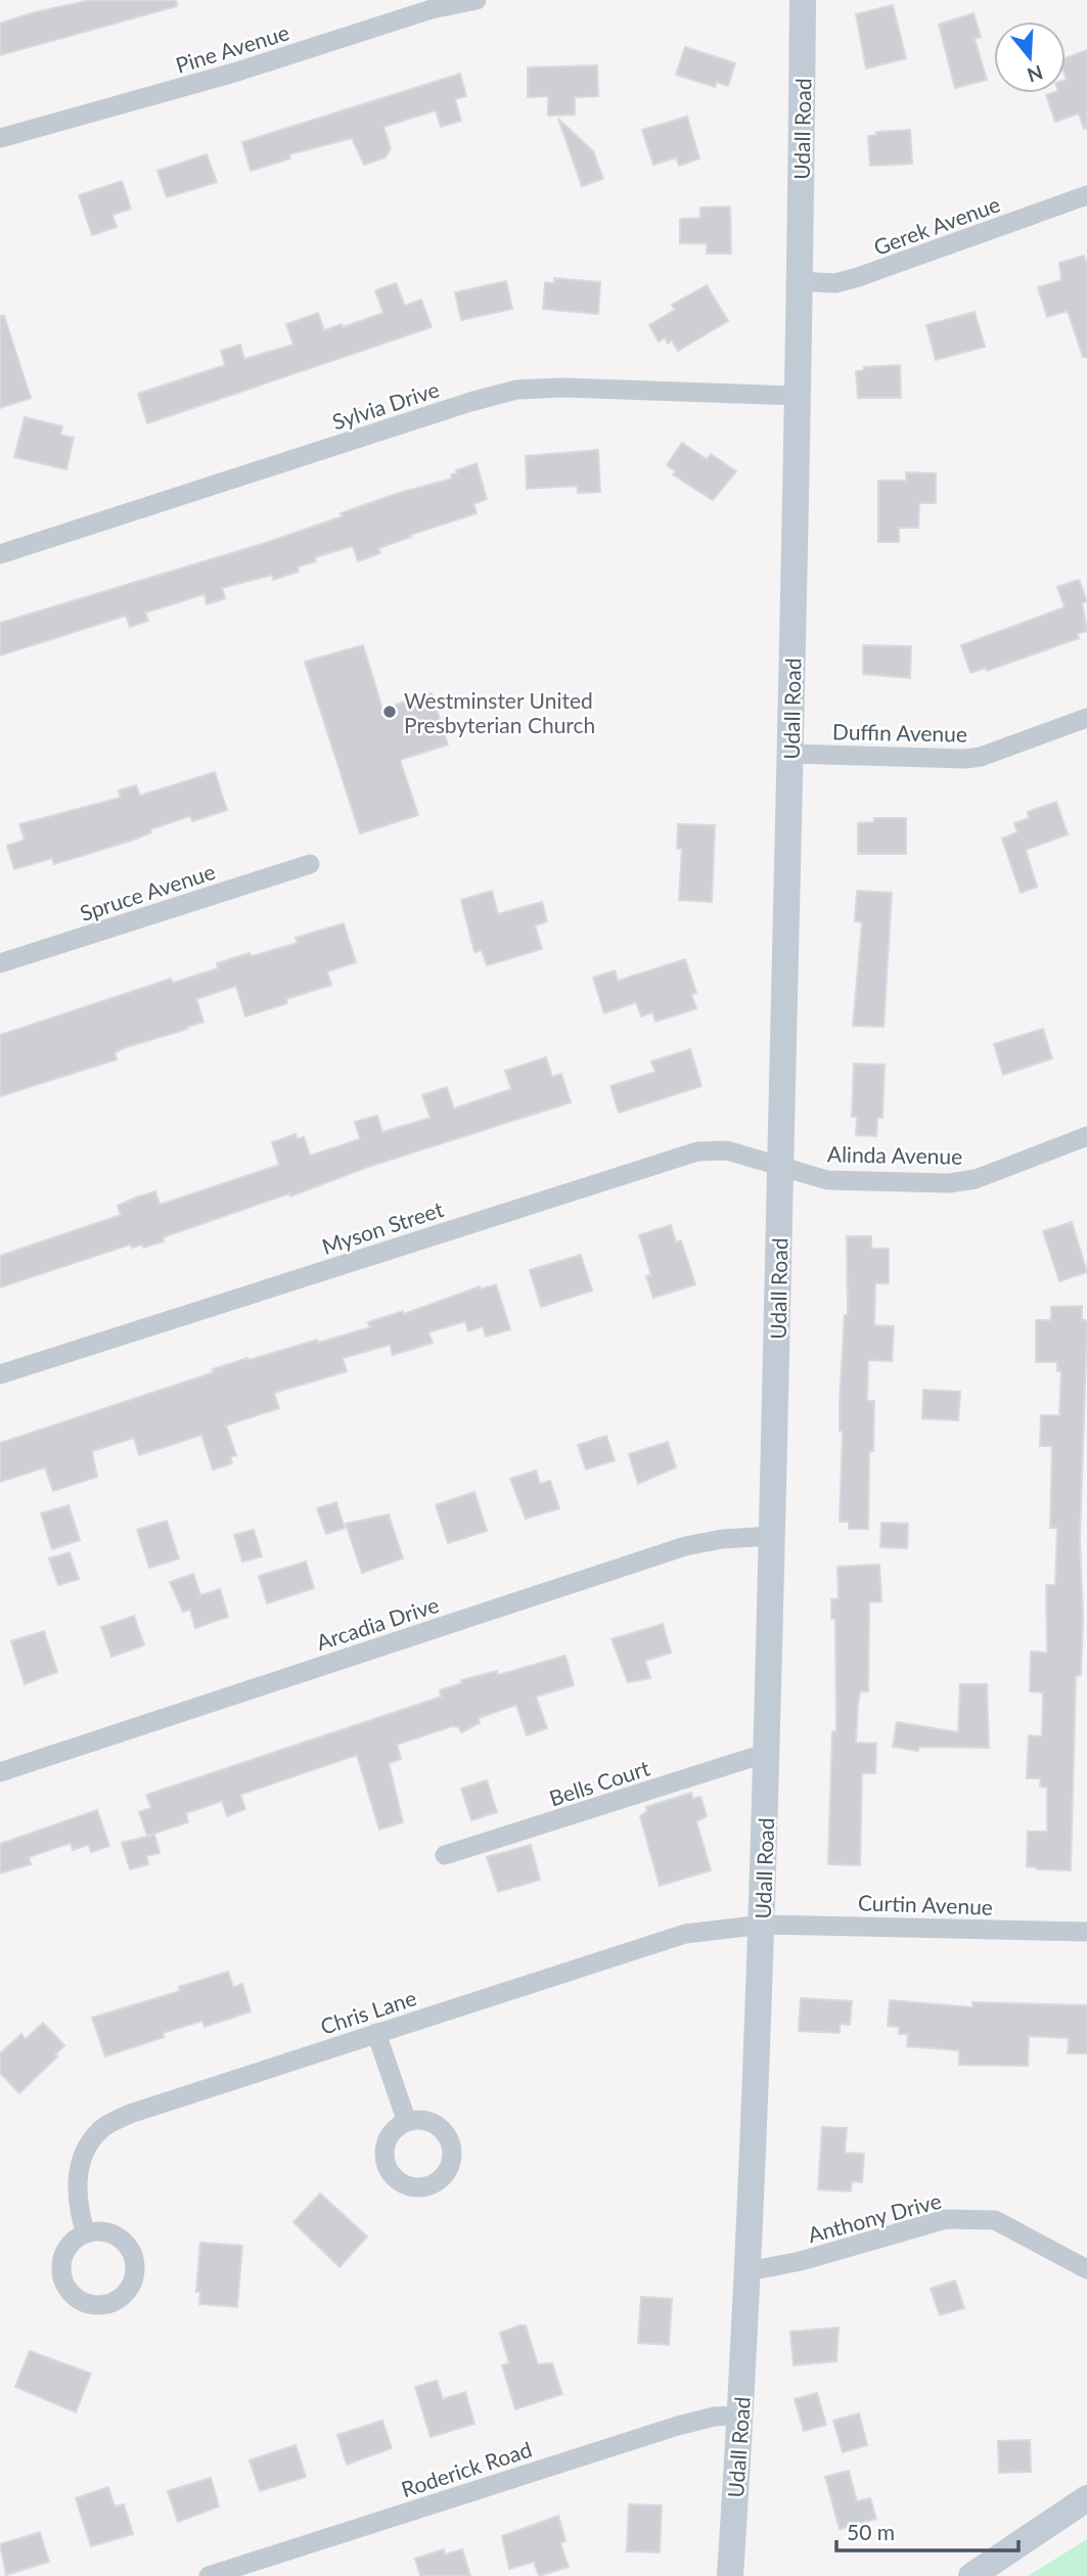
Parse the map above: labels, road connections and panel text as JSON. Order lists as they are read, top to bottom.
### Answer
{
  "streets": {
    "main road": ["Udall Road"],
    "street": [
      "Pine Avenue",
      "Gerek Avenue",
      "Sylvia Drive",
      "Duffin Avenue",
      "Spruce Avenue",
      "Alinda Avenue",
      "Myson Street",
      "Arcadia Drive",
      "Bells Court",
      "Curtin Avenue",
      "Chris Lane",
      "Anthony Drive",
      "Roderick Road"
    ]
  },
  "crossings": [
    ["Udall Road", "Gerek Avenue"],
    ["Udall Road", "Sylvia Drive"],
    ["Udall Road", "Duffin Avenue"],
    ["Udall Road", "Alinda Avenue"],
    ["Udall Road", "Myson Street"],
    ["Udall Road", "Arcadia Drive"],
    ["Udall Road", "Bells Court"],
    ["Udall Road", "Curtin Avenue"],
    ["Udall Road", "Chris Lane"],
    ["Udall Road", "Anthony Drive"],
    ["Udall Road", "Roderick Road"],
    ["Alinda Avenue", "Myson Street"],
    ["Curtin Avenue", "Chris Lane"]
  ],
  "places": ["Westminster United Presbyterian Church"],
  "scale_bar": "50 m",
  "north": "bottom"
}
